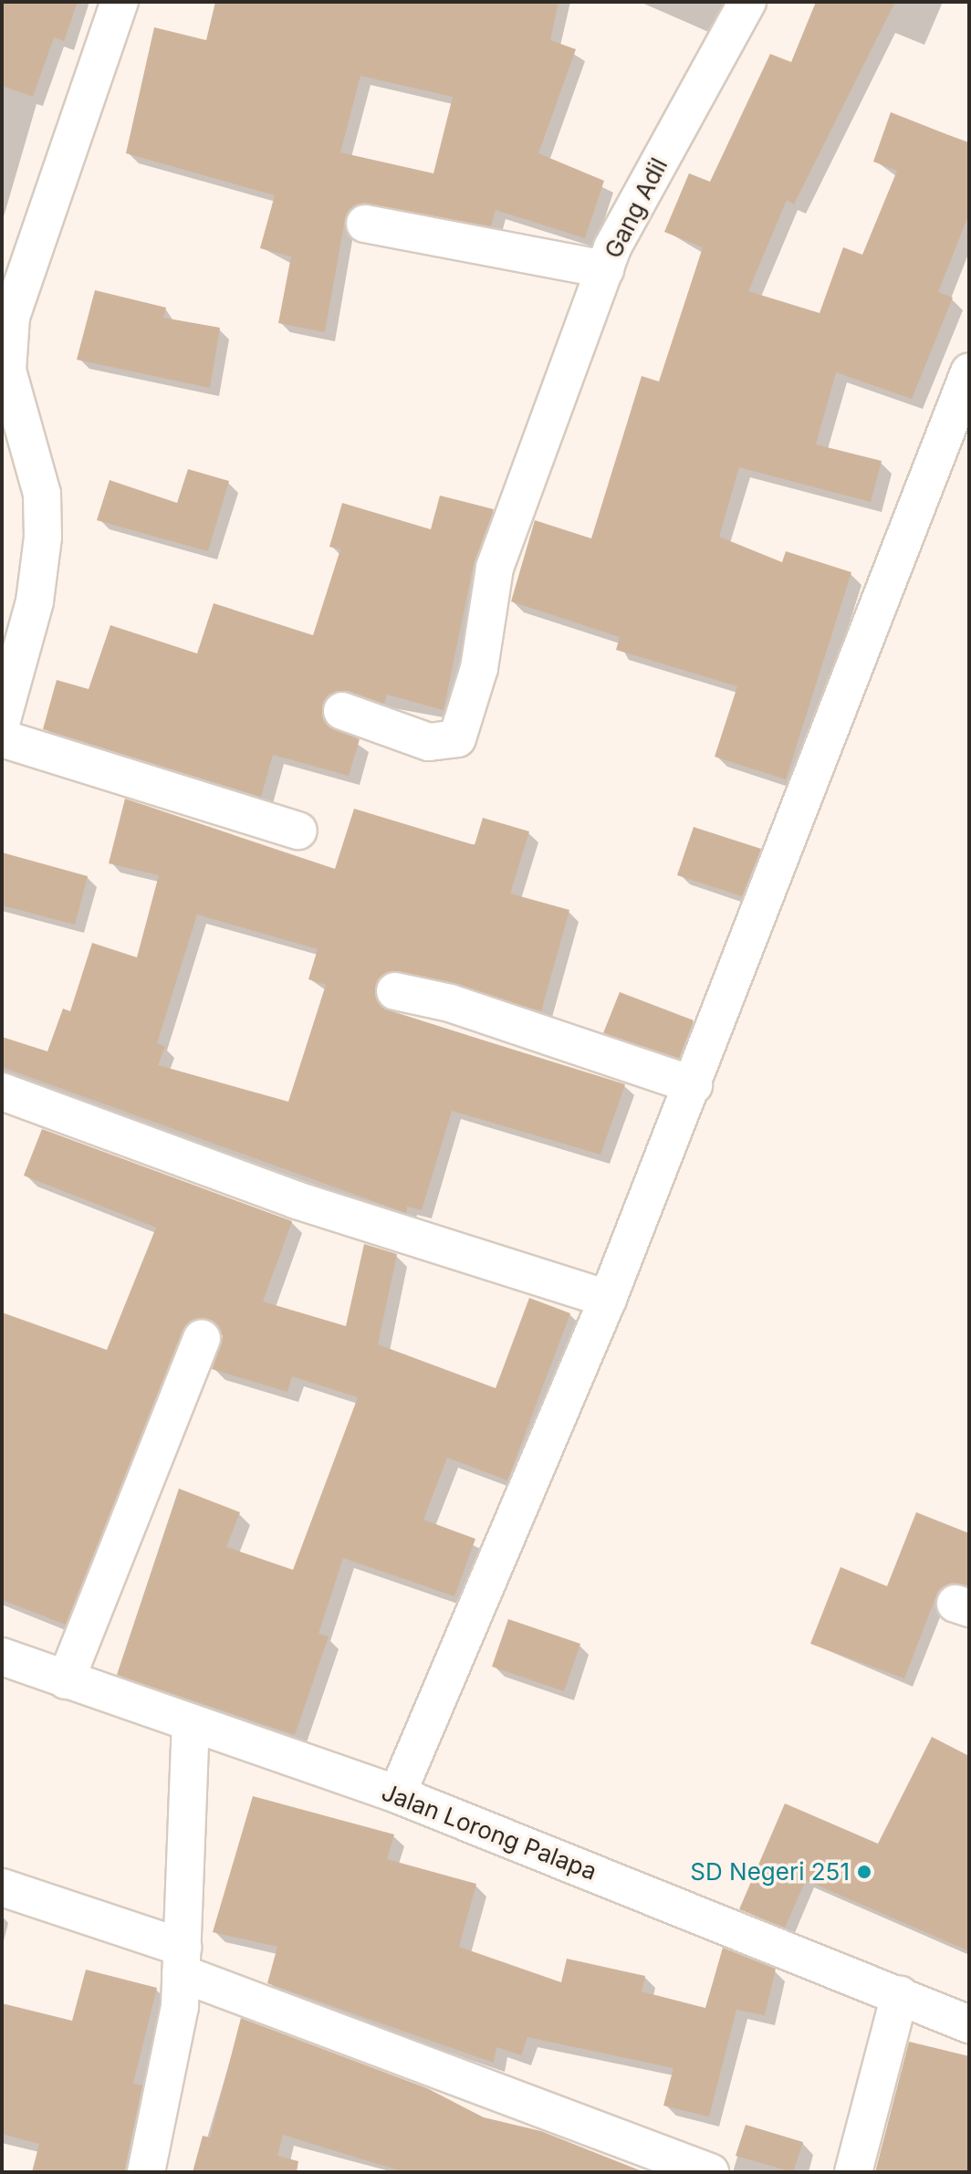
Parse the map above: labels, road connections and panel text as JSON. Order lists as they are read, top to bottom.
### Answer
{
  "streets": {
    "street": ["Gang Adil", "Jalan Lorong Palapa"]
  },
  "places": ["SD Negeri 251"]
}
